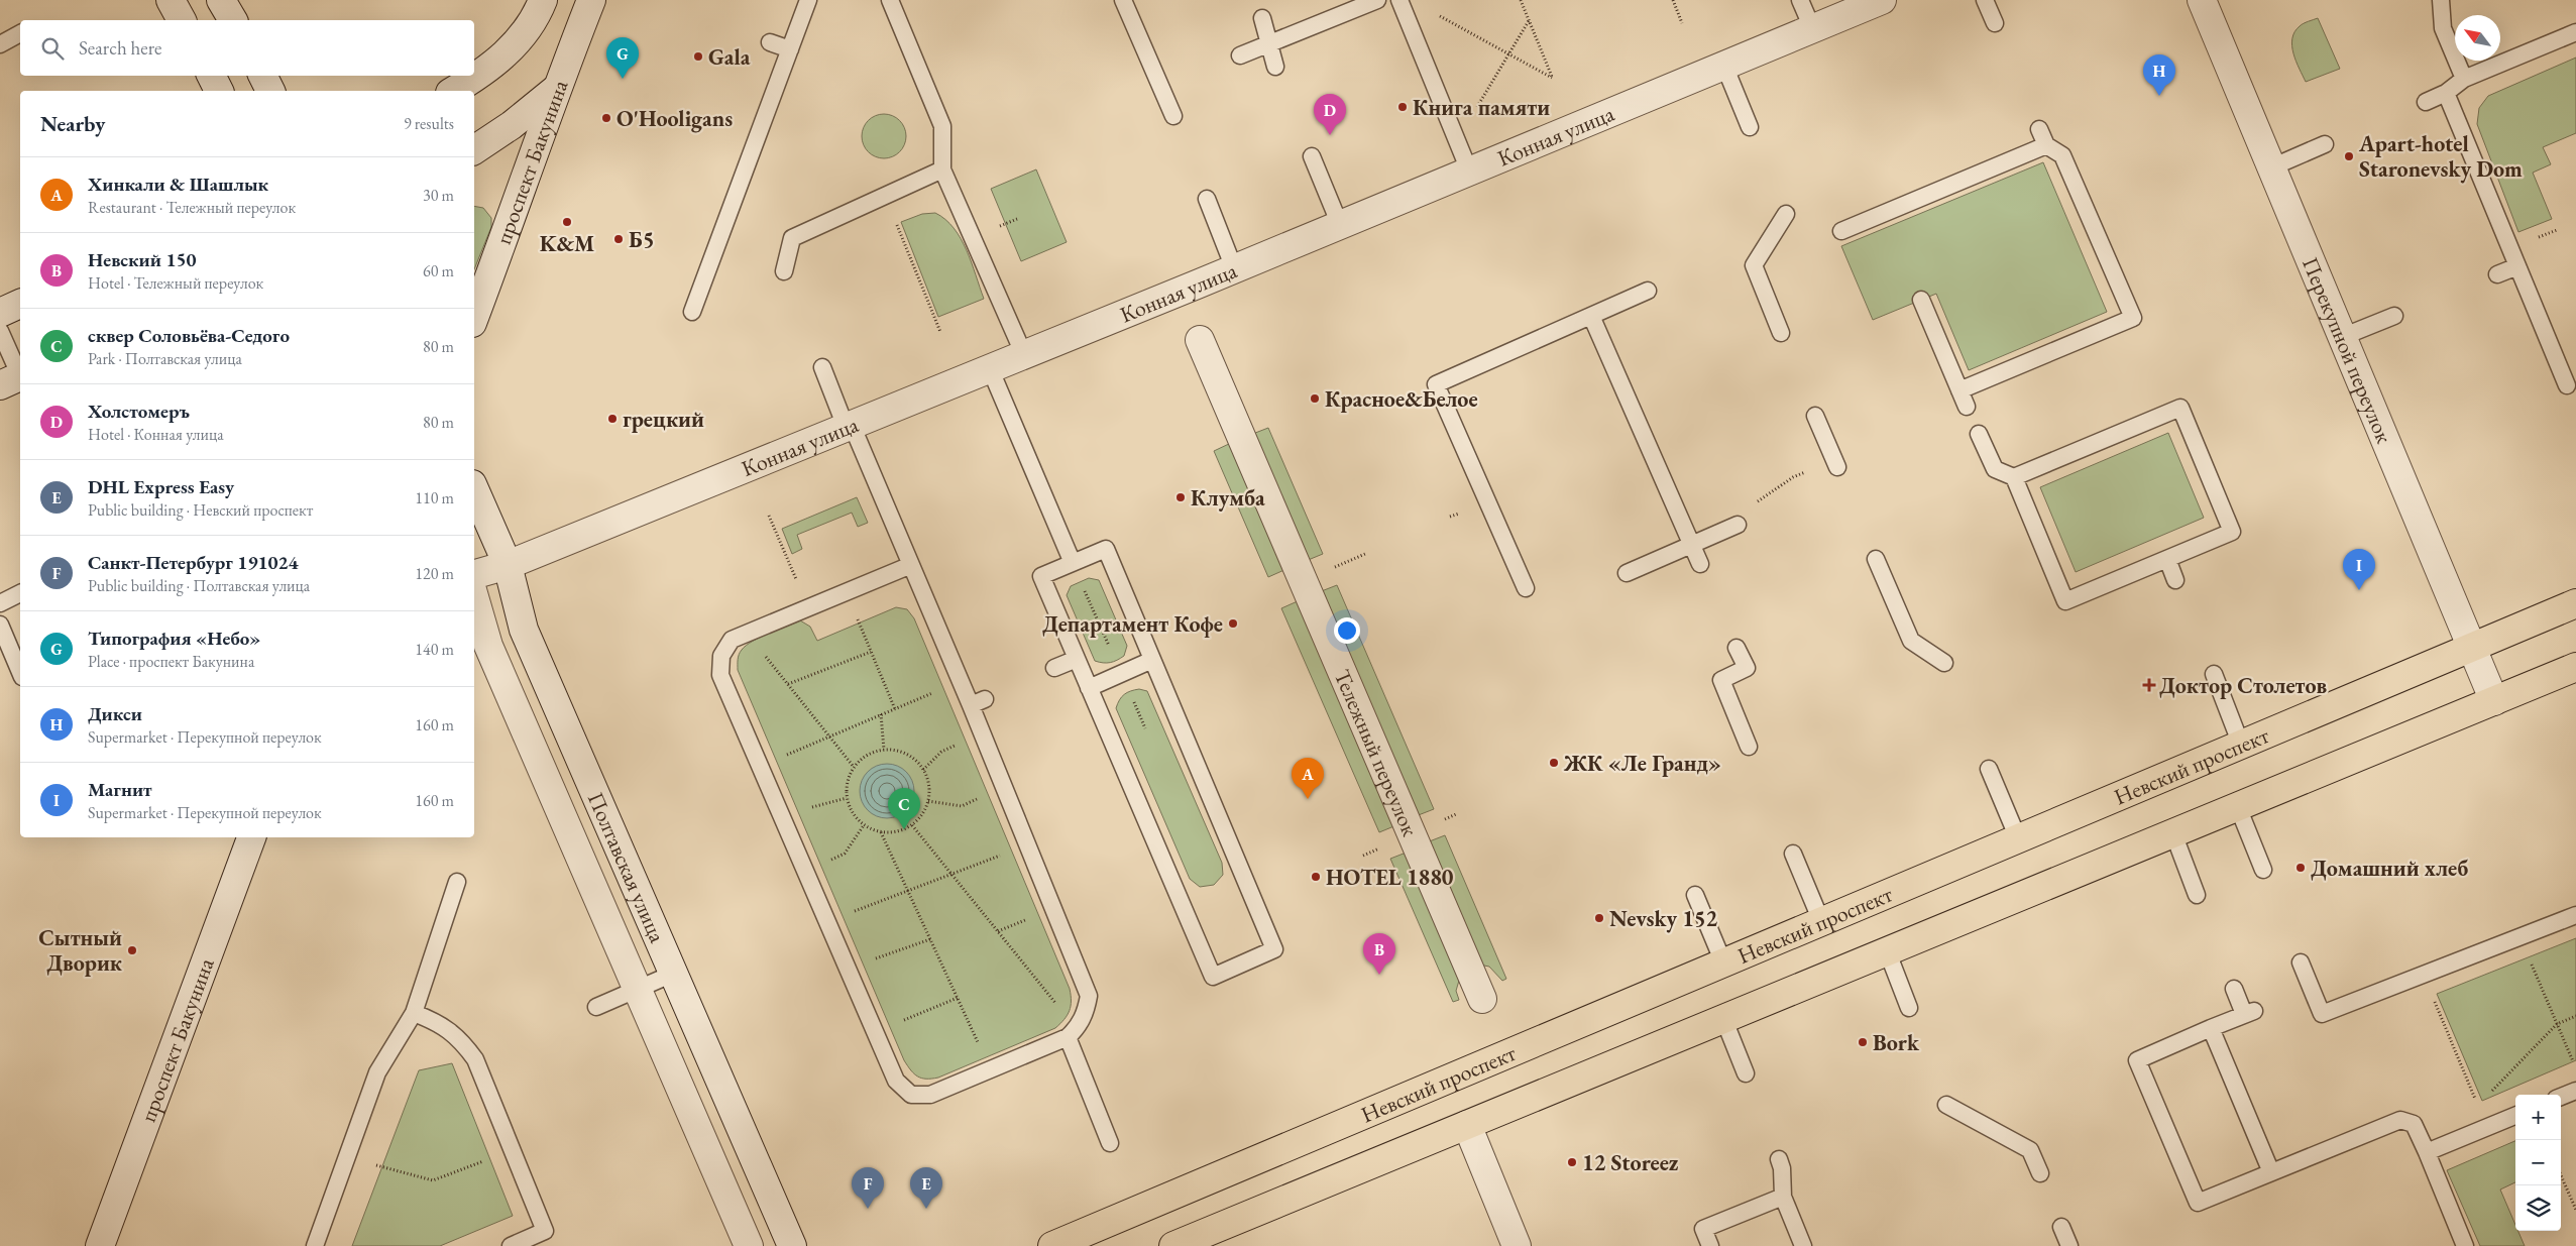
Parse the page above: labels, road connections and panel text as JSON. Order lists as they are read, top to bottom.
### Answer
{
  "streets": {
    "main road": ["Невский проспект"],
    "street": [
      "Конная улица",
      "проспект Бакунина",
      "Перекупной переулок",
      "Тележный переулок",
      "Полтавская улица"
    ]
  },
  "crossings": [
    ["Конная улица", "Полтавская улица"],
    ["Перекупной переулок", "Невский проспект"]
  ],
  "places": {
    "other": [
      "Gala",
      "Книга памяти",
      "O'Hooligans",
      "Apart-hotel Staronevsky Dom",
      "K&M",
      "Б5",
      "Красное&Белое",
      "грецкий",
      "Клумба",
      "Департамент Кофе",
      "ЖК «Ле Гранд»",
      "Домашний хлеб",
      "HOTEL 1880",
      "Nevsky 152",
      "Сытный Дворик",
      "Bork",
      "12 Storeez"
    ],
    "health": ["Доктор Столетов"]
  },
  "north": "top left",
  "page": {
    "search": "Search here",
    "pins": [
      "G",
      "H",
      "D",
      "I",
      "A",
      "C",
      "B",
      "E",
      "F"
    ],
    "heading": ["Nearby", "9 results"],
    "list": [
      {
        "mark": "A",
        "name": "Хинкали & Шашлык",
        "note": "Restaurant · Тележный переулок",
        "value": "30 m"
      },
      {
        "mark": "B",
        "name": "Невский 150",
        "note": "Hotel · Тележный переулок",
        "value": "60 m"
      },
      {
        "mark": "C",
        "name": "сквер Соловьёва-Седого",
        "note": "Park · Полтавская улица",
        "value": "80 m"
      },
      {
        "mark": "D",
        "name": "Холстомеръ",
        "note": "Hotel · Конная улица",
        "value": "80 m"
      },
      {
        "mark": "E",
        "name": "DHL Express Easy",
        "note": "Public building · Невский проспект",
        "value": "110 m"
      },
      {
        "mark": "F",
        "name": "Санкт-Петербург 191024",
        "note": "Public building · Полтавская улица",
        "value": "120 m"
      },
      {
        "mark": "G",
        "name": "Типография «Небо»",
        "note": "Place · проспект Бакунина",
        "value": "140 m"
      },
      {
        "mark": "H",
        "name": "Дикси",
        "note": "Supermarket · Перекупной переулок",
        "value": "160 m"
      },
      {
        "mark": "I",
        "name": "Магнит",
        "note": "Supermarket · Перекупной переулок",
        "value": "160 m"
      }
    ],
    "map_buttons": ["+", "−"]
  }
}
